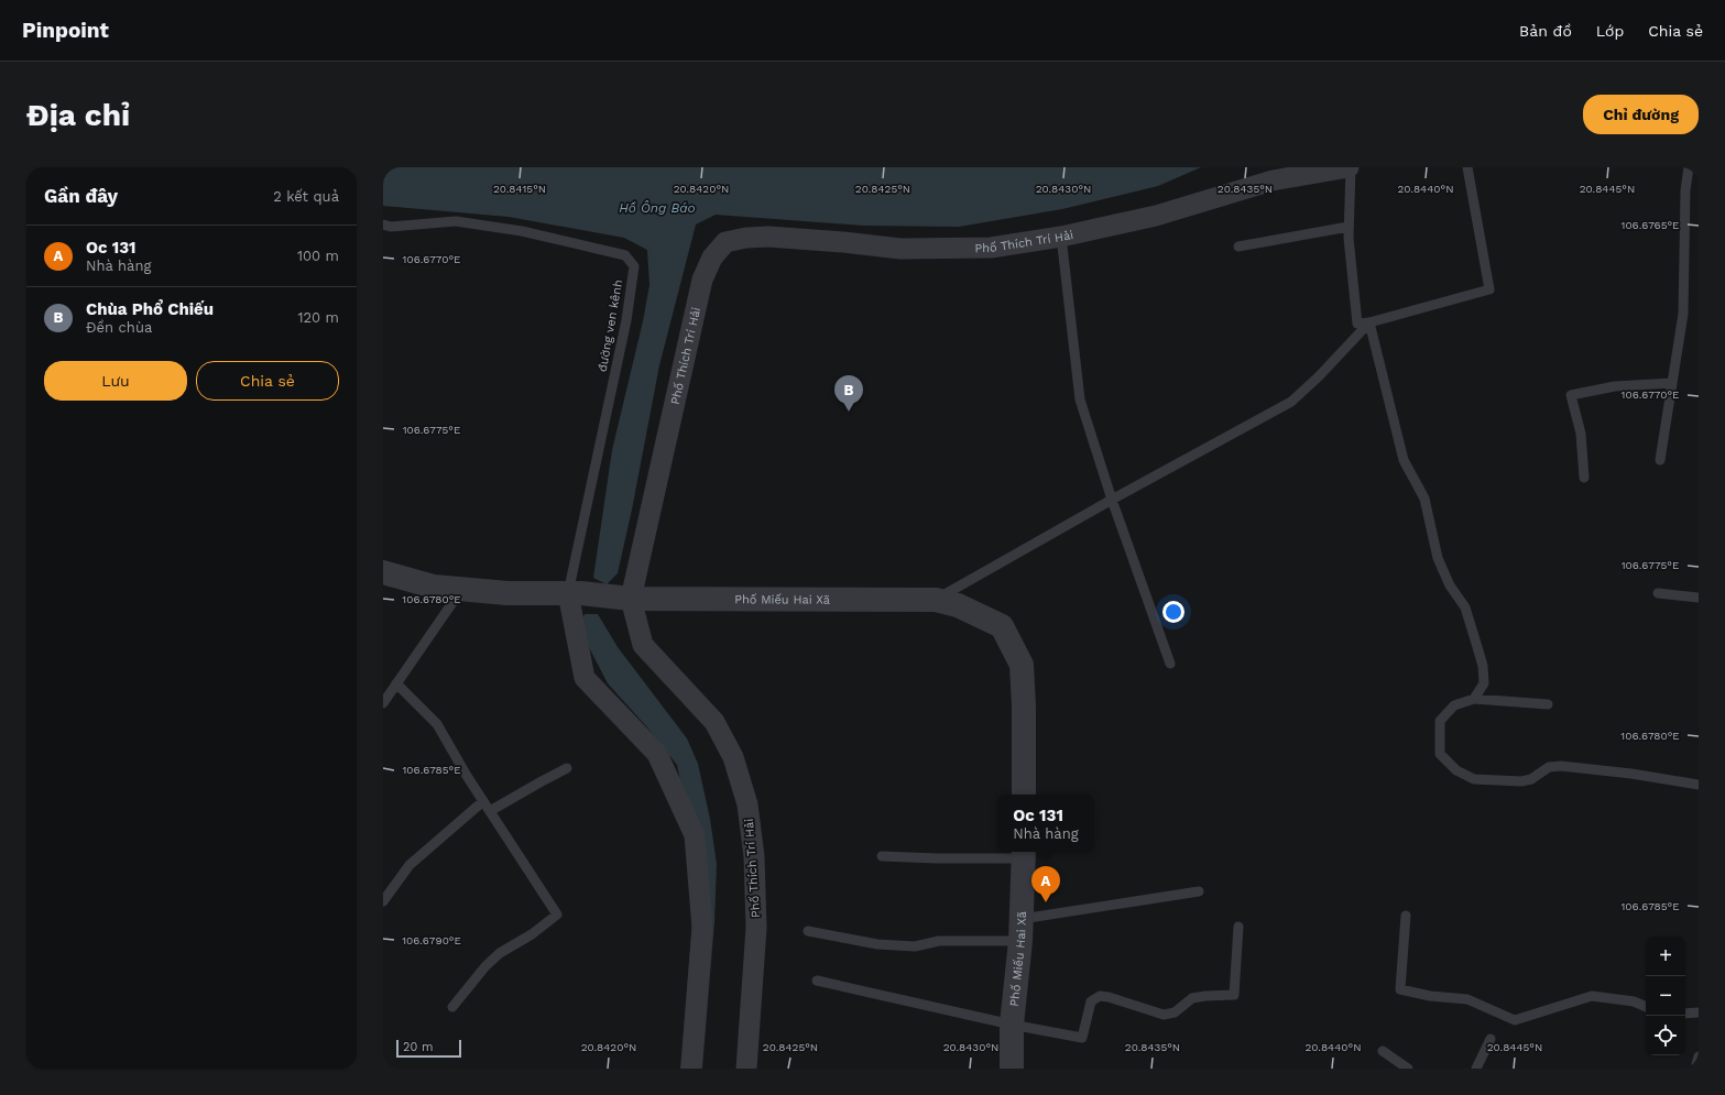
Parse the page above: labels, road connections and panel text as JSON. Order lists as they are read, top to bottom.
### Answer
{
  "streets": {
    "street": ["Phố Thích Trí Hải", "Phố Miếu Hai Xã"],
    "lane": ["đường ven kênh"]
  },
  "crossings": [
    ["Phố Thích Trí Hải", "Phố Miếu Hai Xã"],
    ["đường ven kênh", "Phố Miếu Hai Xã"]
  ],
  "water": ["Hồ Ông Báo"],
  "scale_bar": "20 m",
  "page": {
    "header": "Pinpoint",
    "nav": ["Bản đồ", "Lớp", "Chia sẻ"],
    "buttons": [
      "Chỉ đường",
      ["Lưu", "Chia sẻ"]
    ],
    "title": "Địa chỉ",
    "heading": ["Gần đây", "2 kết quả"],
    "list": [
      {
        "mark": "A",
        "name": "Oc 131",
        "note": "Nhà hàng",
        "value": "100 m"
      },
      {
        "mark": "B",
        "name": "Chùa Phổ Chiếu",
        "note": "Đền chùa",
        "value": "120 m"
      }
    ],
    "pins": ["B", "A"],
    "popup": ["Oc 131", "Nhà hàng"],
    "map_buttons": ["+", "−"],
    "scale": "20 m"
  },
  "coordinates": [
    "20.8415°N",
    "20.8420°N",
    "20.8425°N",
    "20.8430°N",
    "20.8435°N",
    "20.8440°N",
    "20.8445°N",
    "106.6765°E",
    "106.6770°E",
    "106.6775°E",
    "106.6780°E",
    "106.6785°E",
    "106.6790°E"
  ]
}
